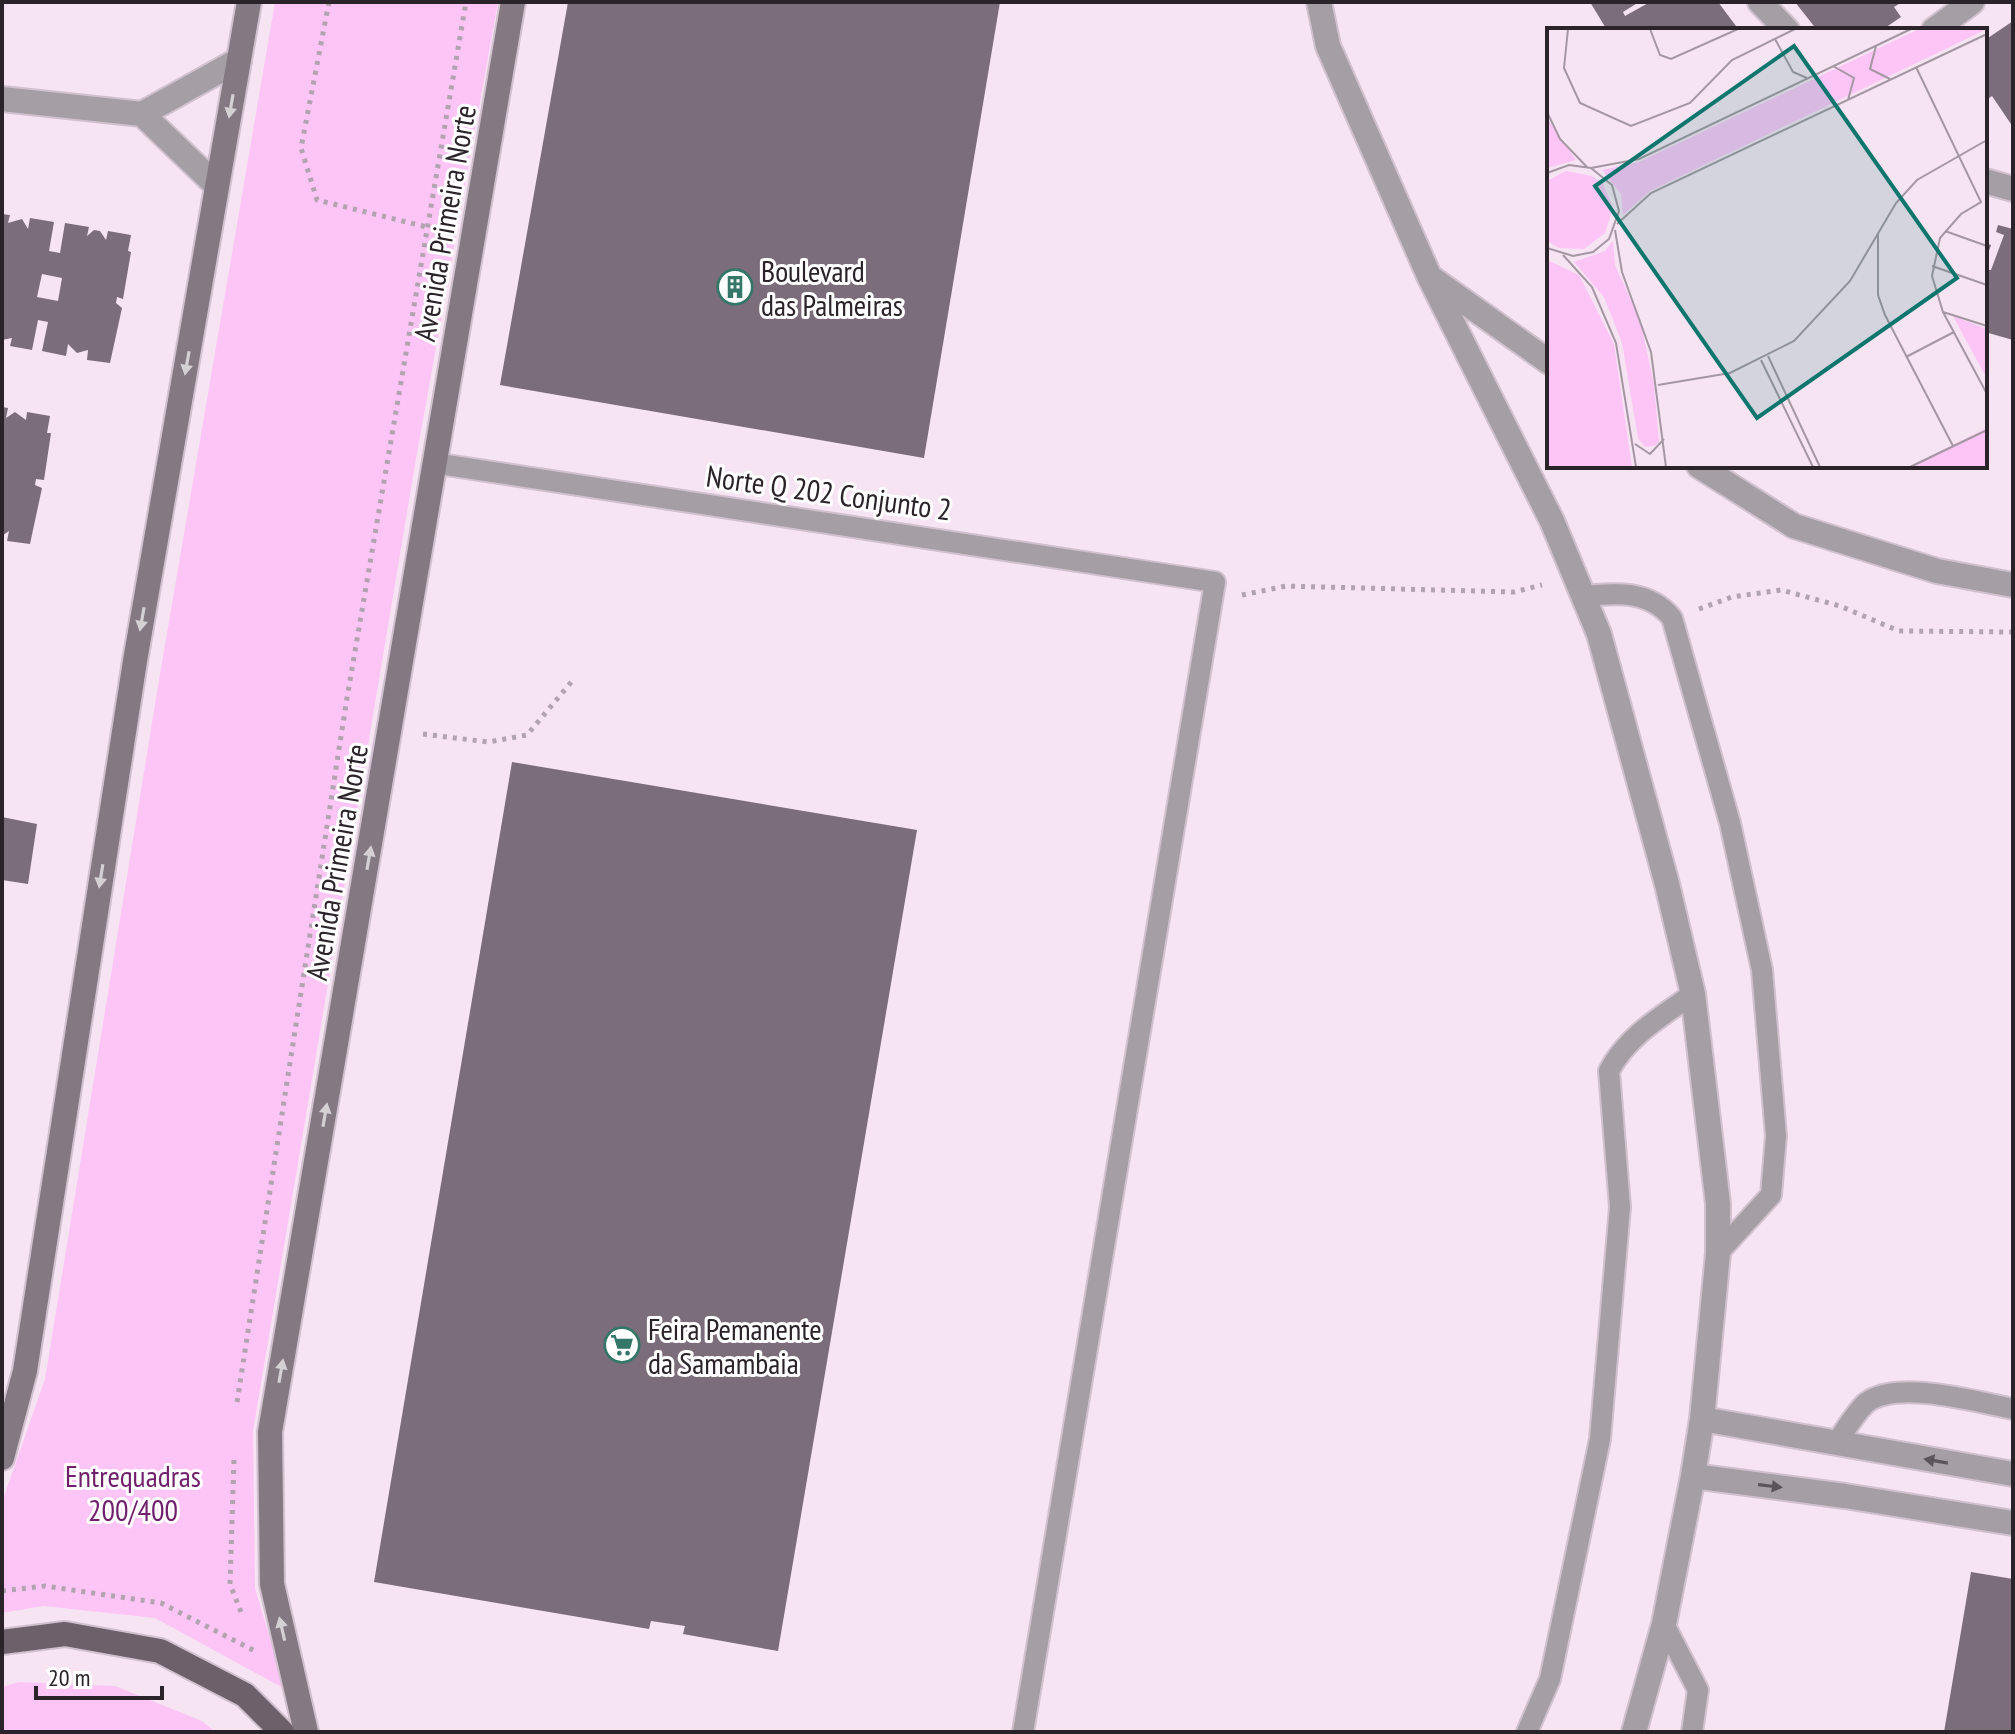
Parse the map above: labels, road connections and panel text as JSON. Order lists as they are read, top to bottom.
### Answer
{
  "streets": {
    "main road": ["Avenida Primeira Norte"],
    "lane": ["Norte Q 202 Conjunto 2"]
  },
  "crossings": [
    ["Avenida Primeira Norte", "Norte Q 202 Conjunto 2"]
  ],
  "one_way": ["Avenida Primeira Norte"],
  "parks": ["Entrequadras 200/400"],
  "places": {
    "building": ["Boulevard das Palmeiras"],
    "supermarket": ["Feira Pemanente da Samambaia"]
  },
  "scale_bar": "20 m"
}
